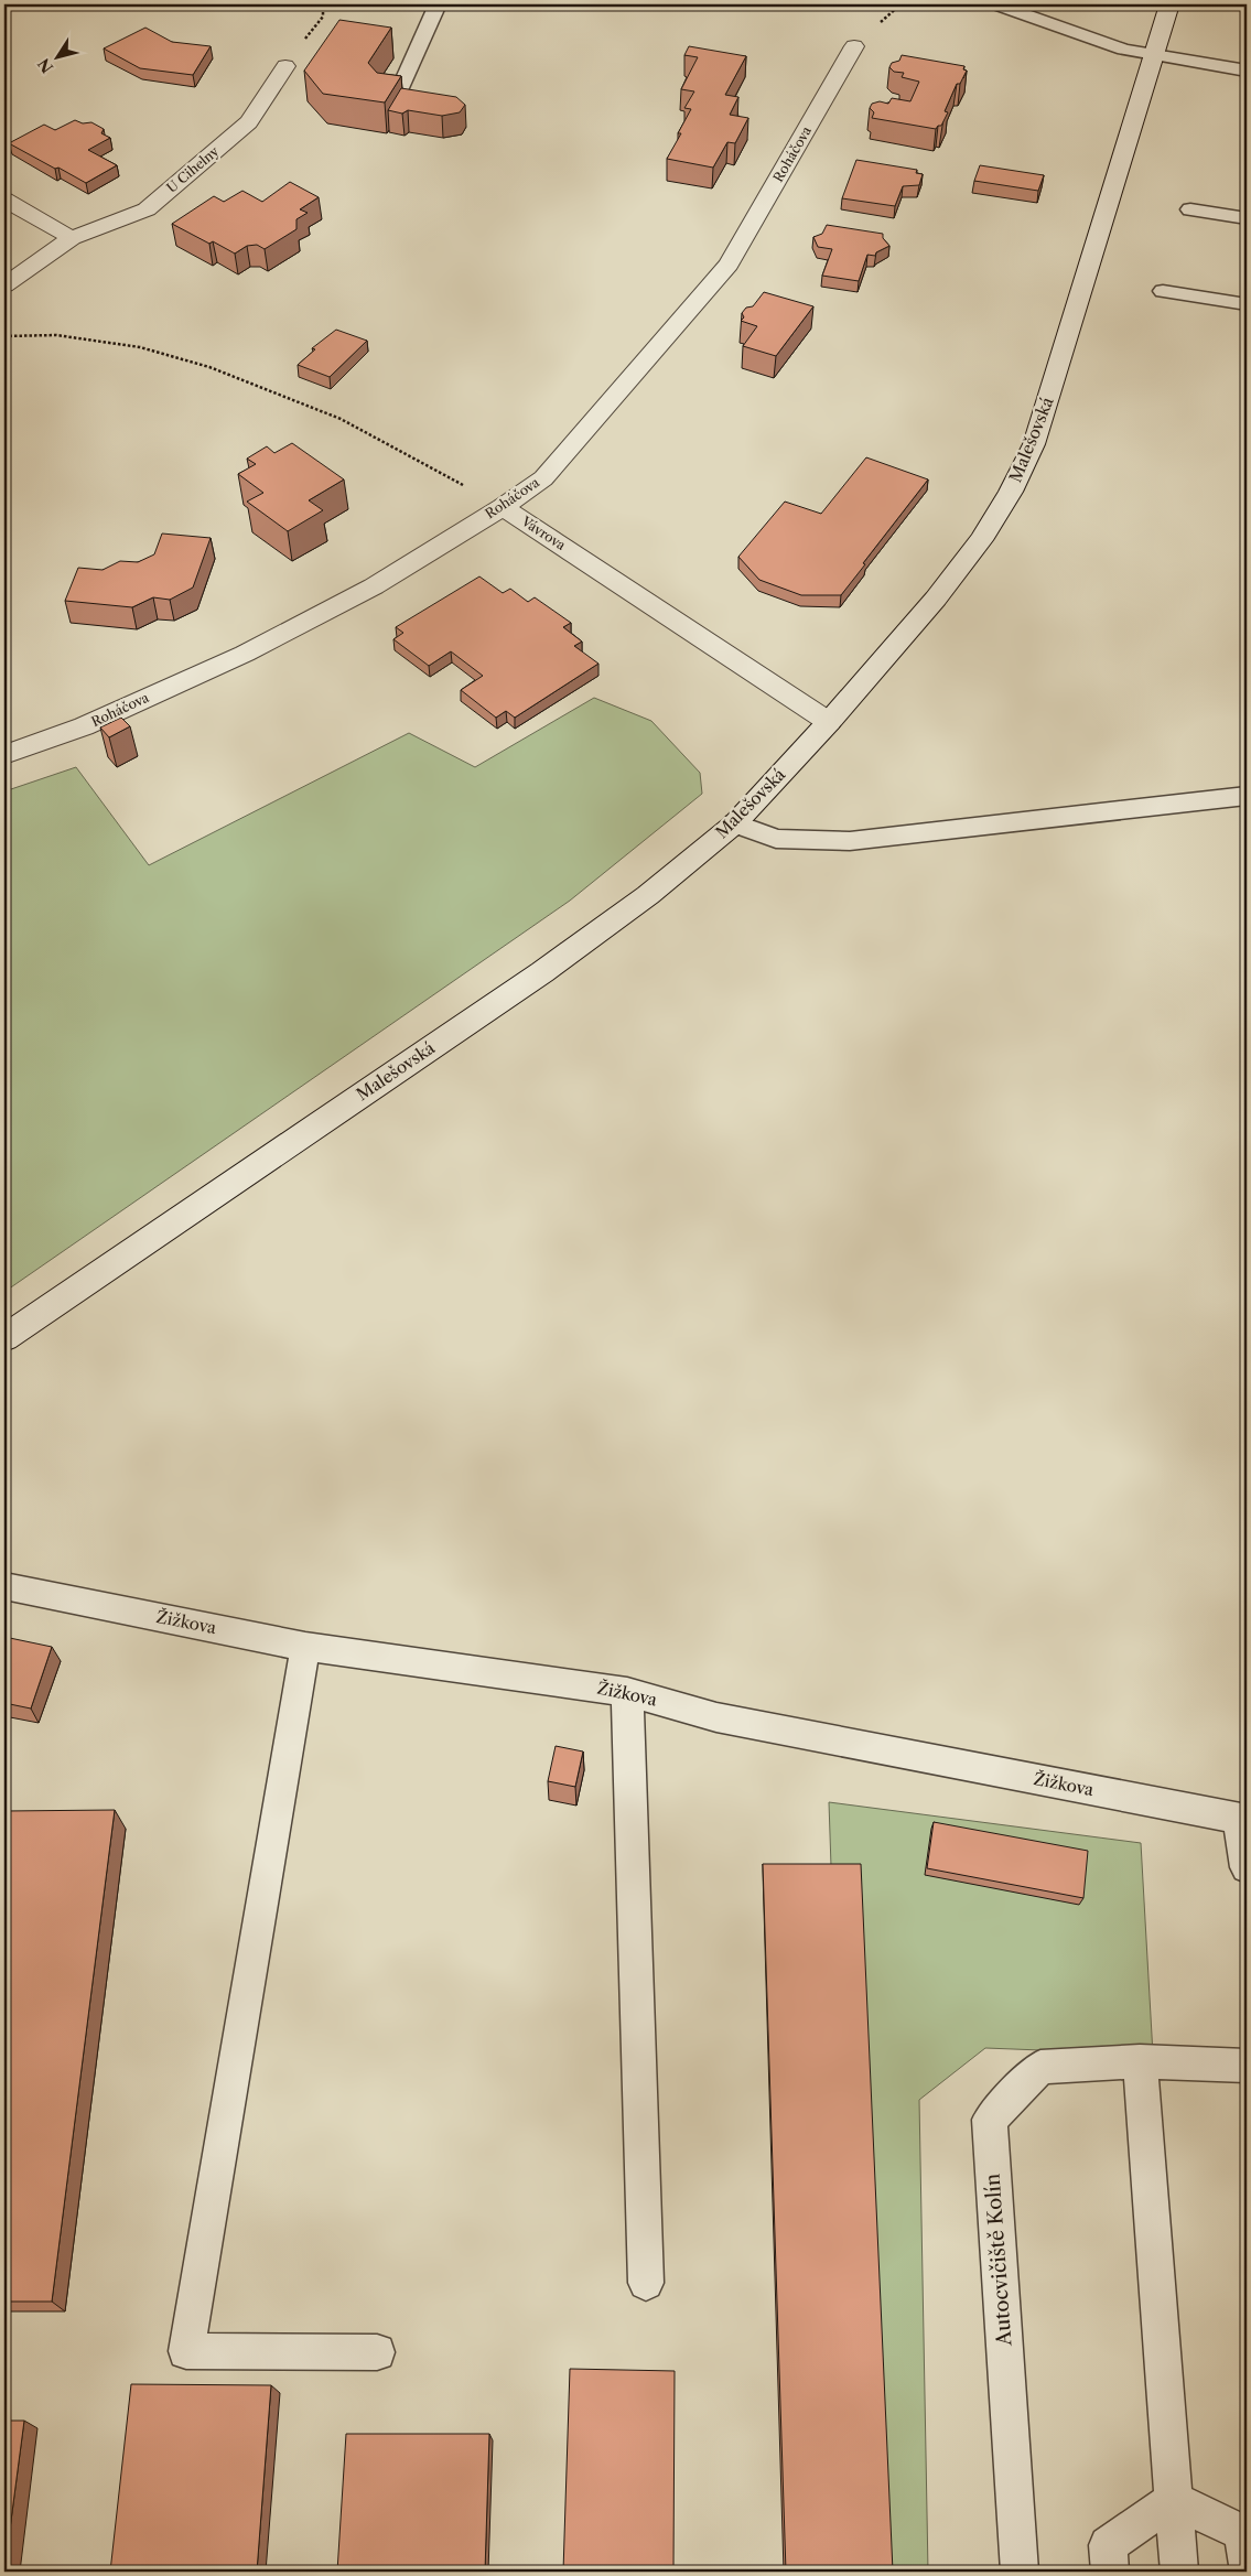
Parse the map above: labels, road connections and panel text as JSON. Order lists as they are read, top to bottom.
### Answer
{
  "streets": {
    "street": [
      "Roháčova",
      "U Cihelny",
      "Malešovská",
      "Vávrova"
    ],
    "lane": ["Žižkova", "Autocvičiště Kolín"]
  },
  "crossings": [
    ["Roháčova", "Vávrova"],
    ["Malešovská", "Vávrova"]
  ],
  "north": "bottom left"
}
